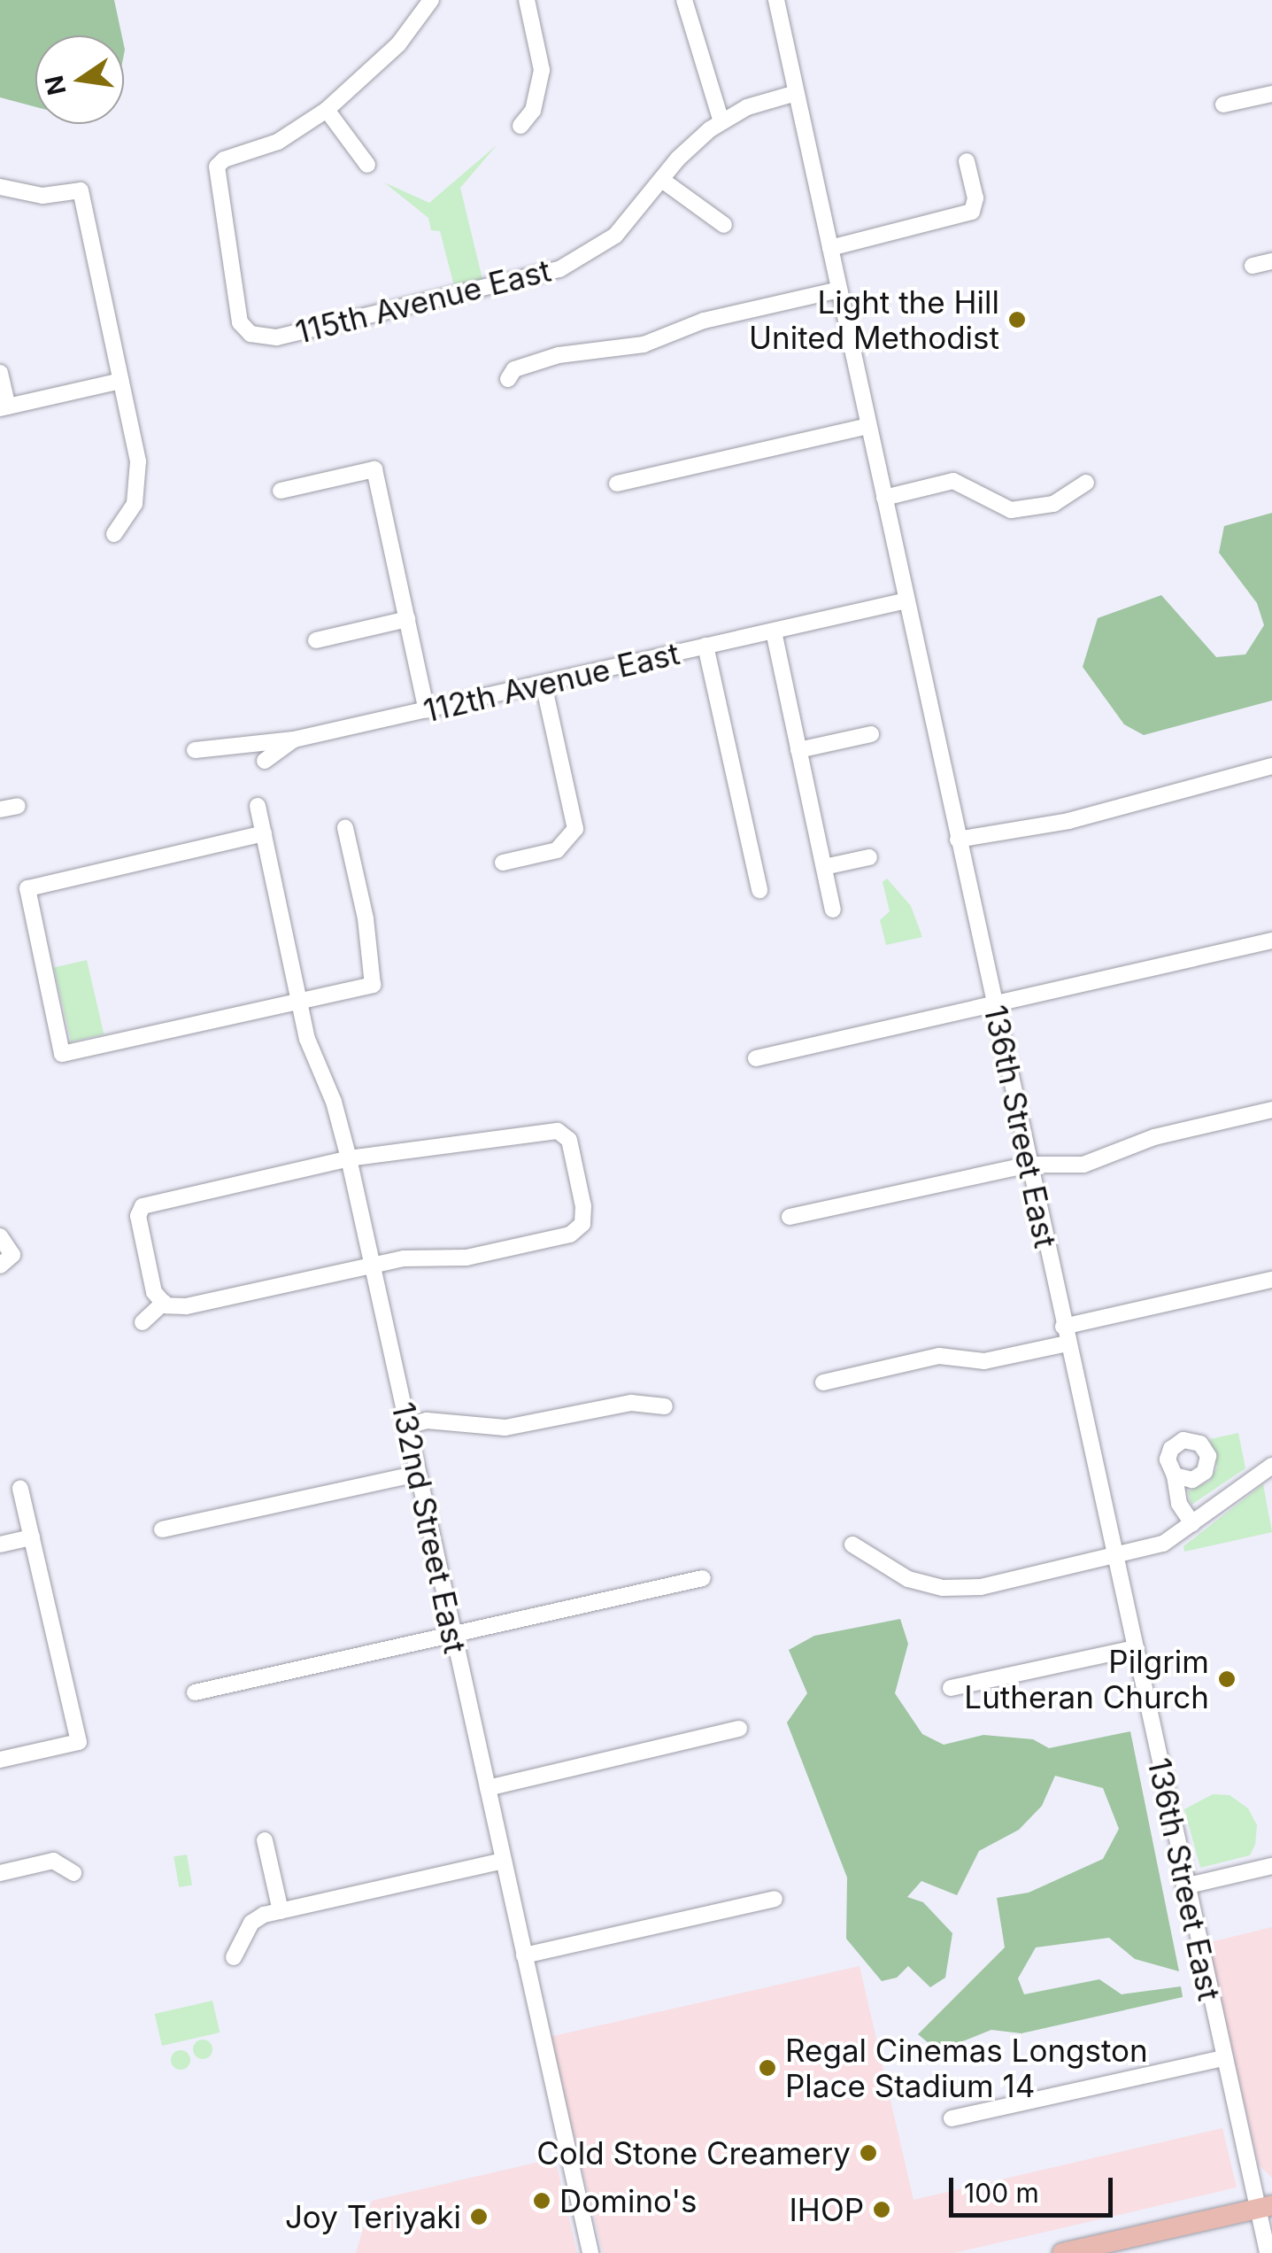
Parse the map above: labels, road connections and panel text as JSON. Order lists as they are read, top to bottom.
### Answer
{
  "streets": {
    "street": [
      "115th Avenue East",
      "112th Avenue East",
      "136th Street East",
      "132nd Street East"
    ]
  },
  "crossings": [
    ["115th Avenue East", "136th Street East"],
    ["112th Avenue East", "136th Street East"]
  ],
  "places": [
    "Light the Hill United Methodist",
    "Pilgrim Lutheran Church",
    "Regal Cinemas Longston Place Stadium 14",
    "Cold Stone Creamery",
    "Domino's",
    "IHOP",
    "Joy Teriyaki"
  ],
  "scale_bar": "100 m",
  "north": "left"
}
